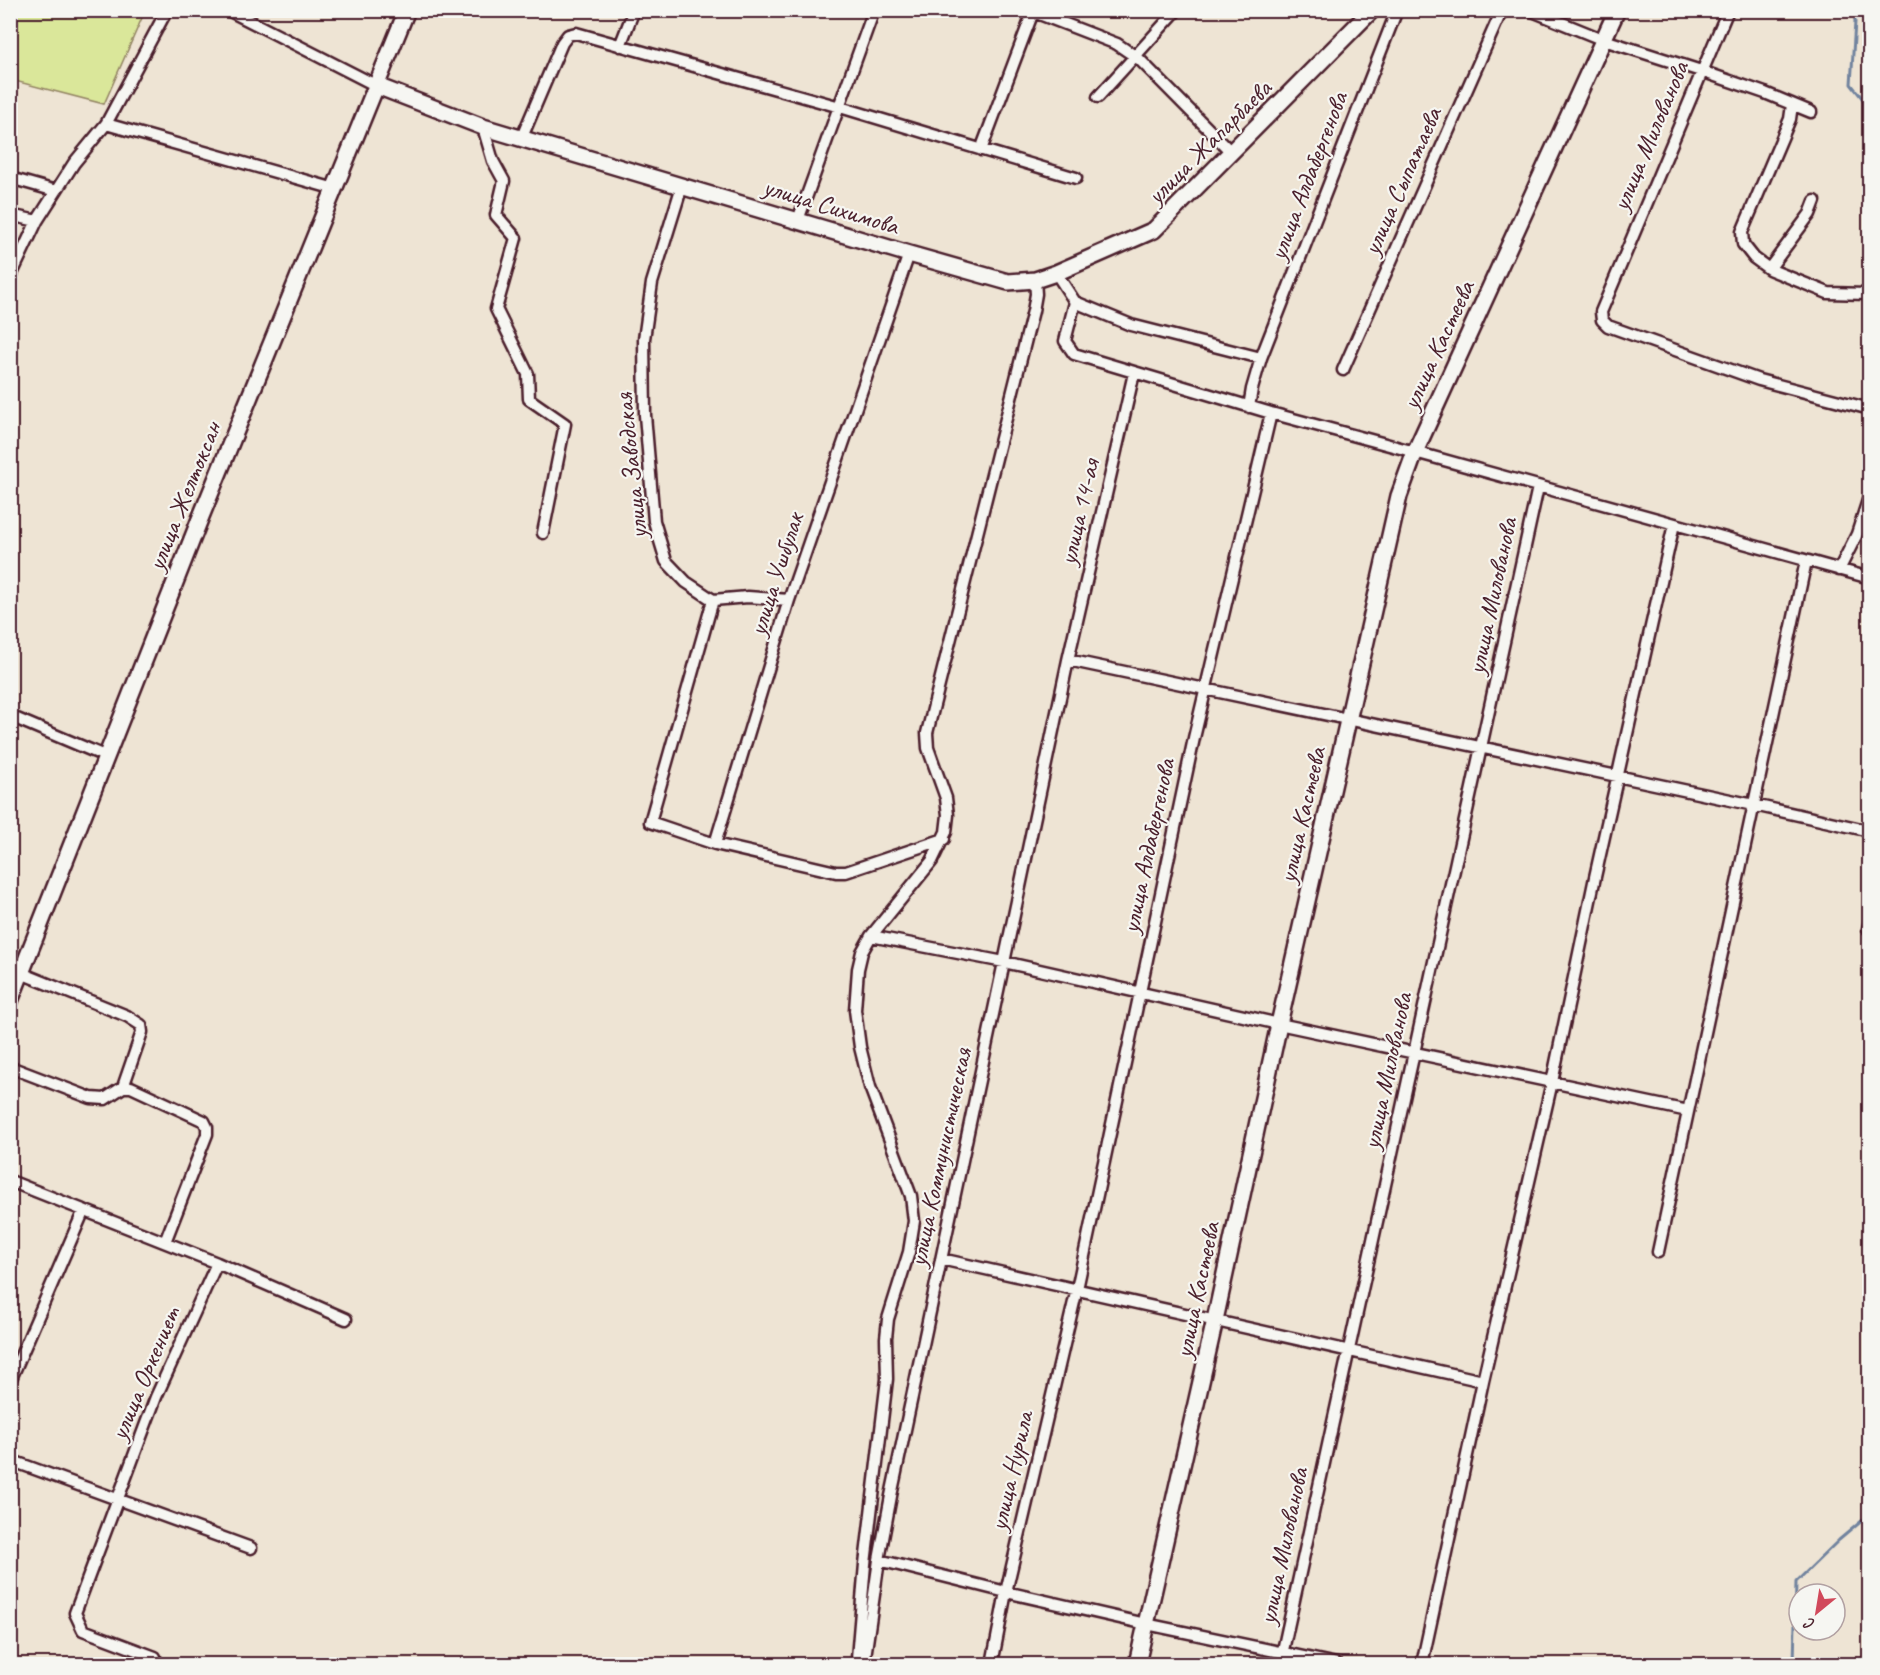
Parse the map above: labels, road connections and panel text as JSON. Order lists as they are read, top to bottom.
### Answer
{
  "streets": {
    "street": [
      "улица Милованова",
      "улица Жапарбаева",
      "улица Алдабергенова",
      "улица Сыпатаева",
      "улица Сихимова",
      "улица Кастеева",
      "улица Заводская",
      "улица Желтоксан",
      "улица 14-ая",
      "улица Ушбулак",
      "улица Коммунистическая",
      "улица Оркениет",
      "улица Нурила"
    ]
  },
  "crossings": [
    ["улица Жапарбаева", "улица Сихимова"],
    ["улица Алдабергенова", "улица Нурила"],
    ["улица Сихимова", "улица Заводская"],
    ["улица Сихимова", "улица Желтоксан"],
    ["улица Сихимова", "улица Ушбулак"],
    ["улица 14-ая", "улица Коммунистическая"]
  ],
  "north": "bottom left"
}
